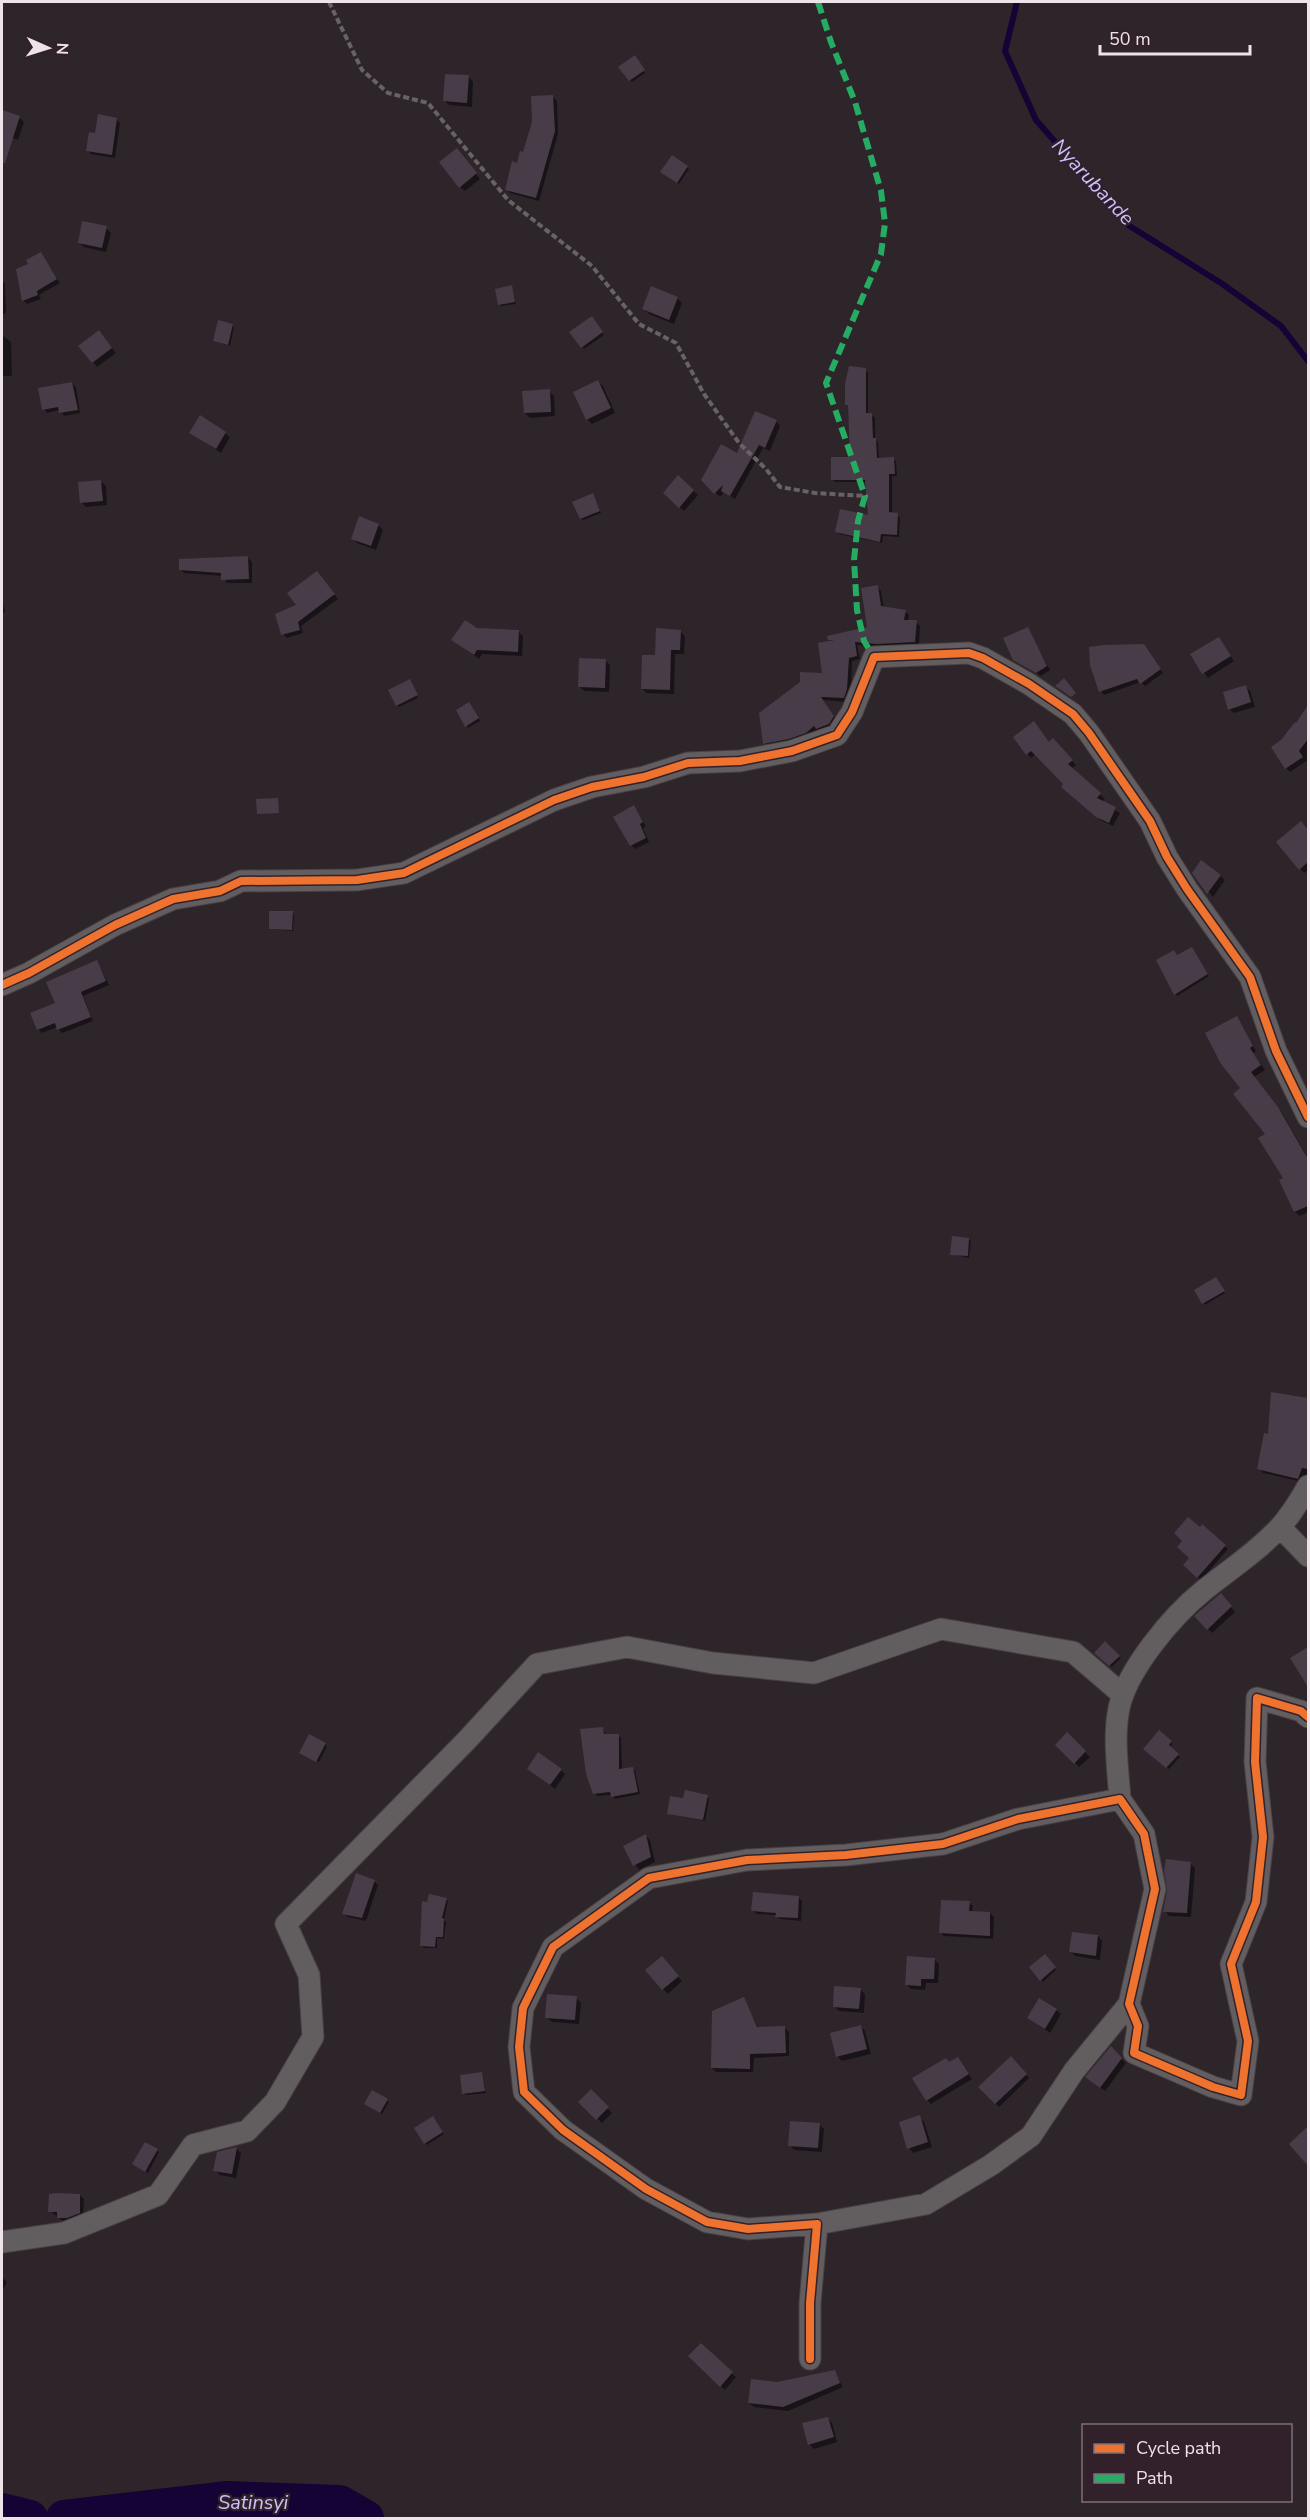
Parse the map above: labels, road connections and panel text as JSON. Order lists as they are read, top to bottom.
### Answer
{
  "water": ["Nyarubande", "Satinsyi"],
  "legend": ["Cycle path", "Path"],
  "scale_bar": "50 m",
  "north": "right"
}
